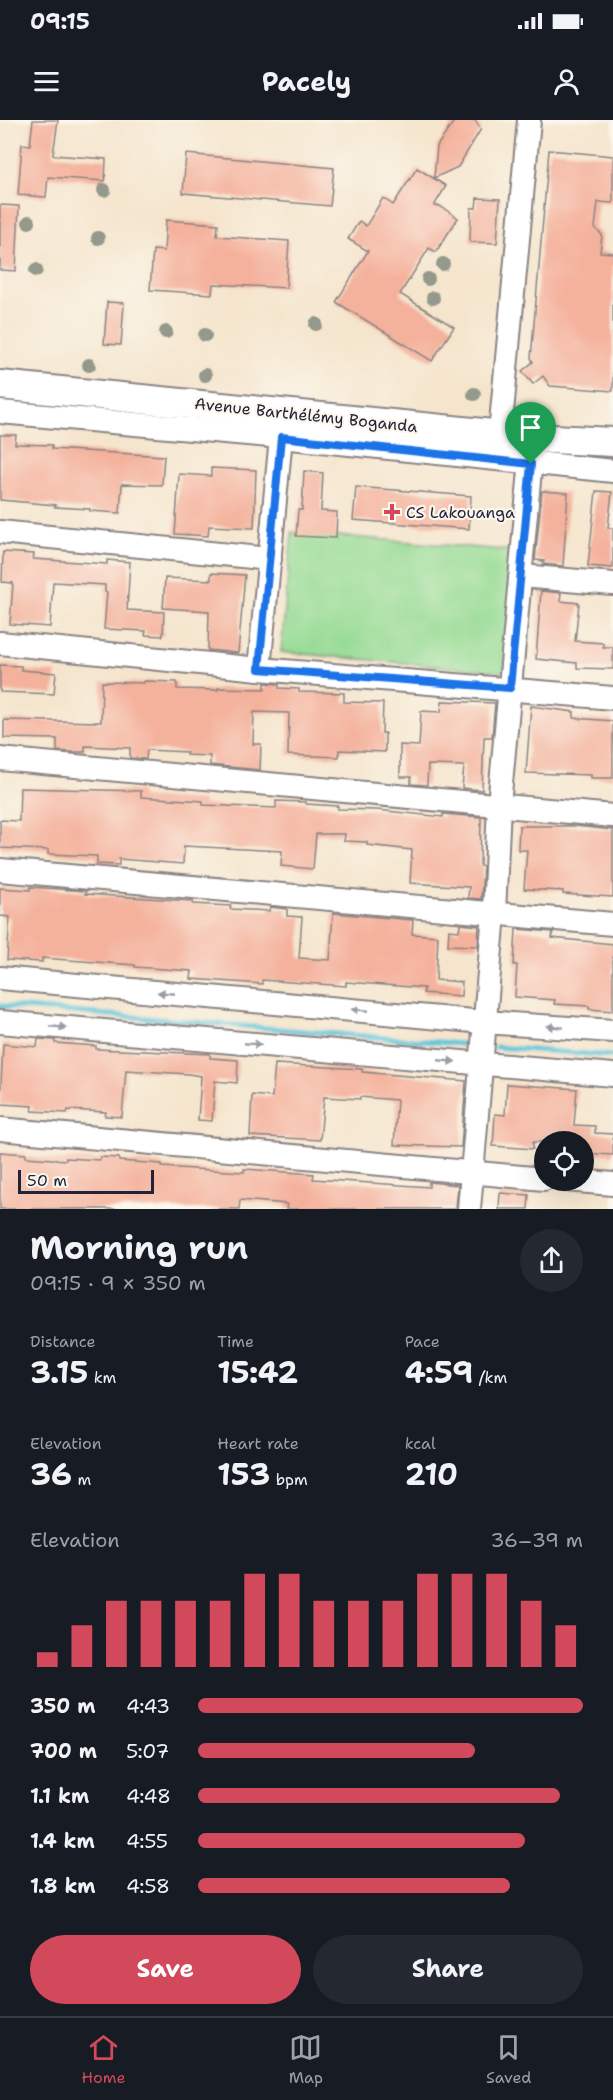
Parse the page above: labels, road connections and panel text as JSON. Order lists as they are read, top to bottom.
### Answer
{
  "streets": {
    "main road": ["Avenue Barthélémy Boganda"]
  },
  "places": {
    "health": ["CS Lakouanga"]
  },
  "scale_bar": "50 m",
  "page": {
    "status": "09:15",
    "header": "Pacely",
    "scale": "50 m",
    "heading": ["Morning run", "09:15 · 9 × 350 m"],
    "stats": [
      ["Distance", "3.15 km"],
      ["Time", "15:42"],
      ["Pace", "4:59 /km"],
      ["Elevation", "36 m"],
      ["Heart rate", "153 bpm"],
      ["kcal", "210"]
    ],
    "chart": ["Elevation", "36–39 m"],
    "list": [
      {
        "name": "350 m",
        "note": "4:43"
      },
      {
        "name": "700 m",
        "note": "5:07"
      },
      {
        "name": "1.1 km",
        "note": "4:48"
      },
      {
        "name": "1.4 km",
        "note": "4:55"
      },
      {
        "name": "1.8 km",
        "note": "4:58"
      }
    ],
    "buttons": ["Save", "Share"],
    "tabs": ["Home", "Map", "Saved"]
  }
}
